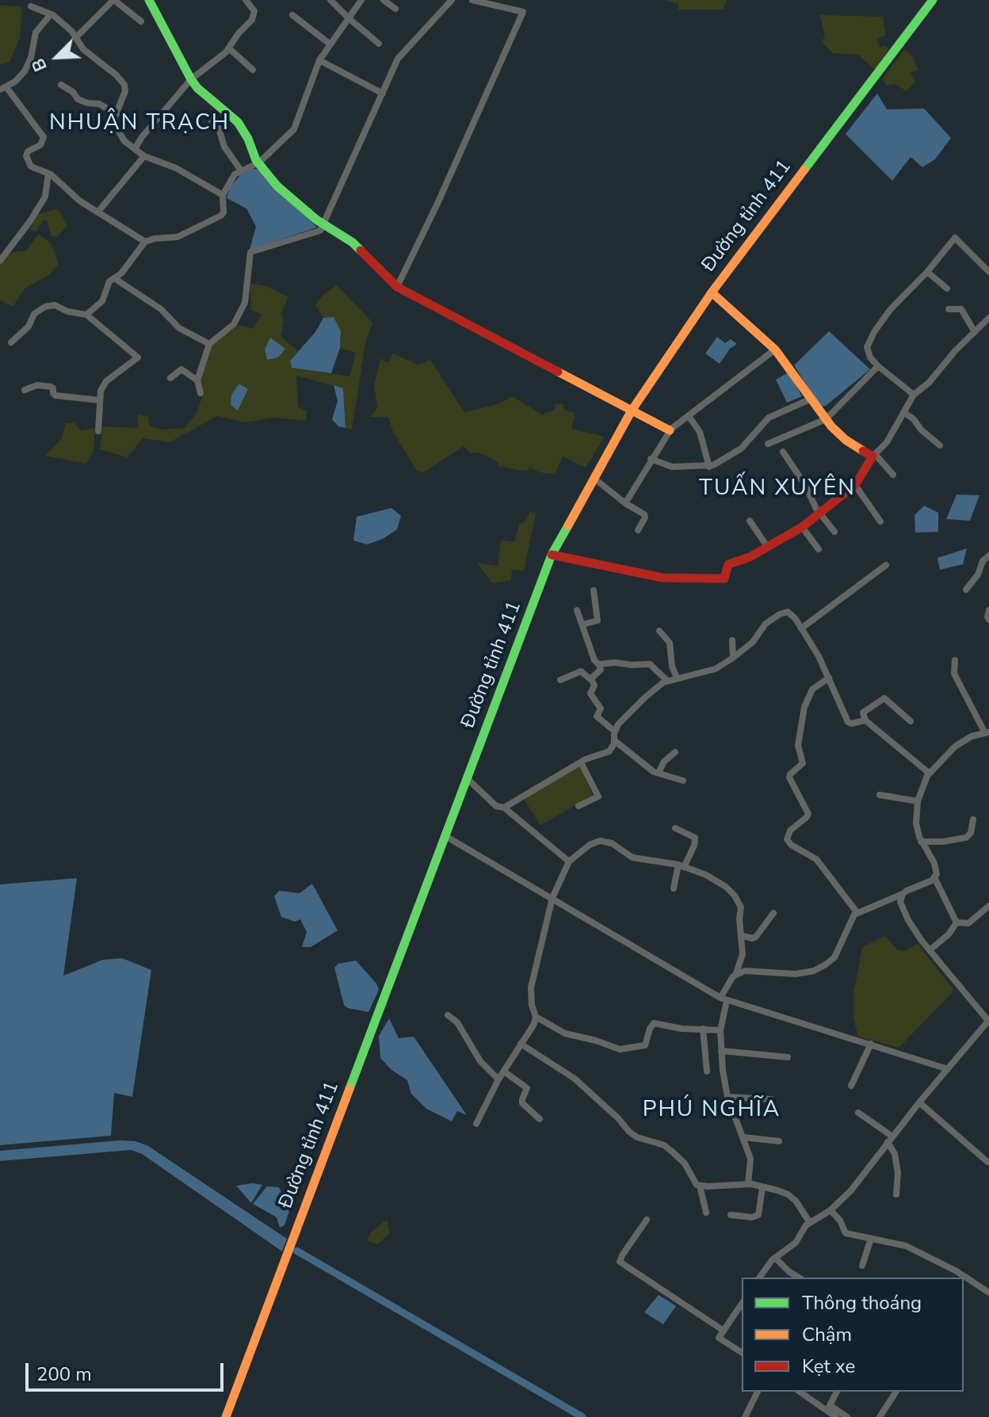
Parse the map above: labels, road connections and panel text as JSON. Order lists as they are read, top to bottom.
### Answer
{
  "streets": {
    "main road": ["Đường tỉnh 411"]
  },
  "districts": ["NHUẬN TRẠCH", "TUẤN XUYÊN", "PHÚ NGHĨA"],
  "legend": ["Thông thoáng", "Chậm", "Kẹt xe"],
  "scale_bar": "200 m",
  "north": "bottom left"
}
